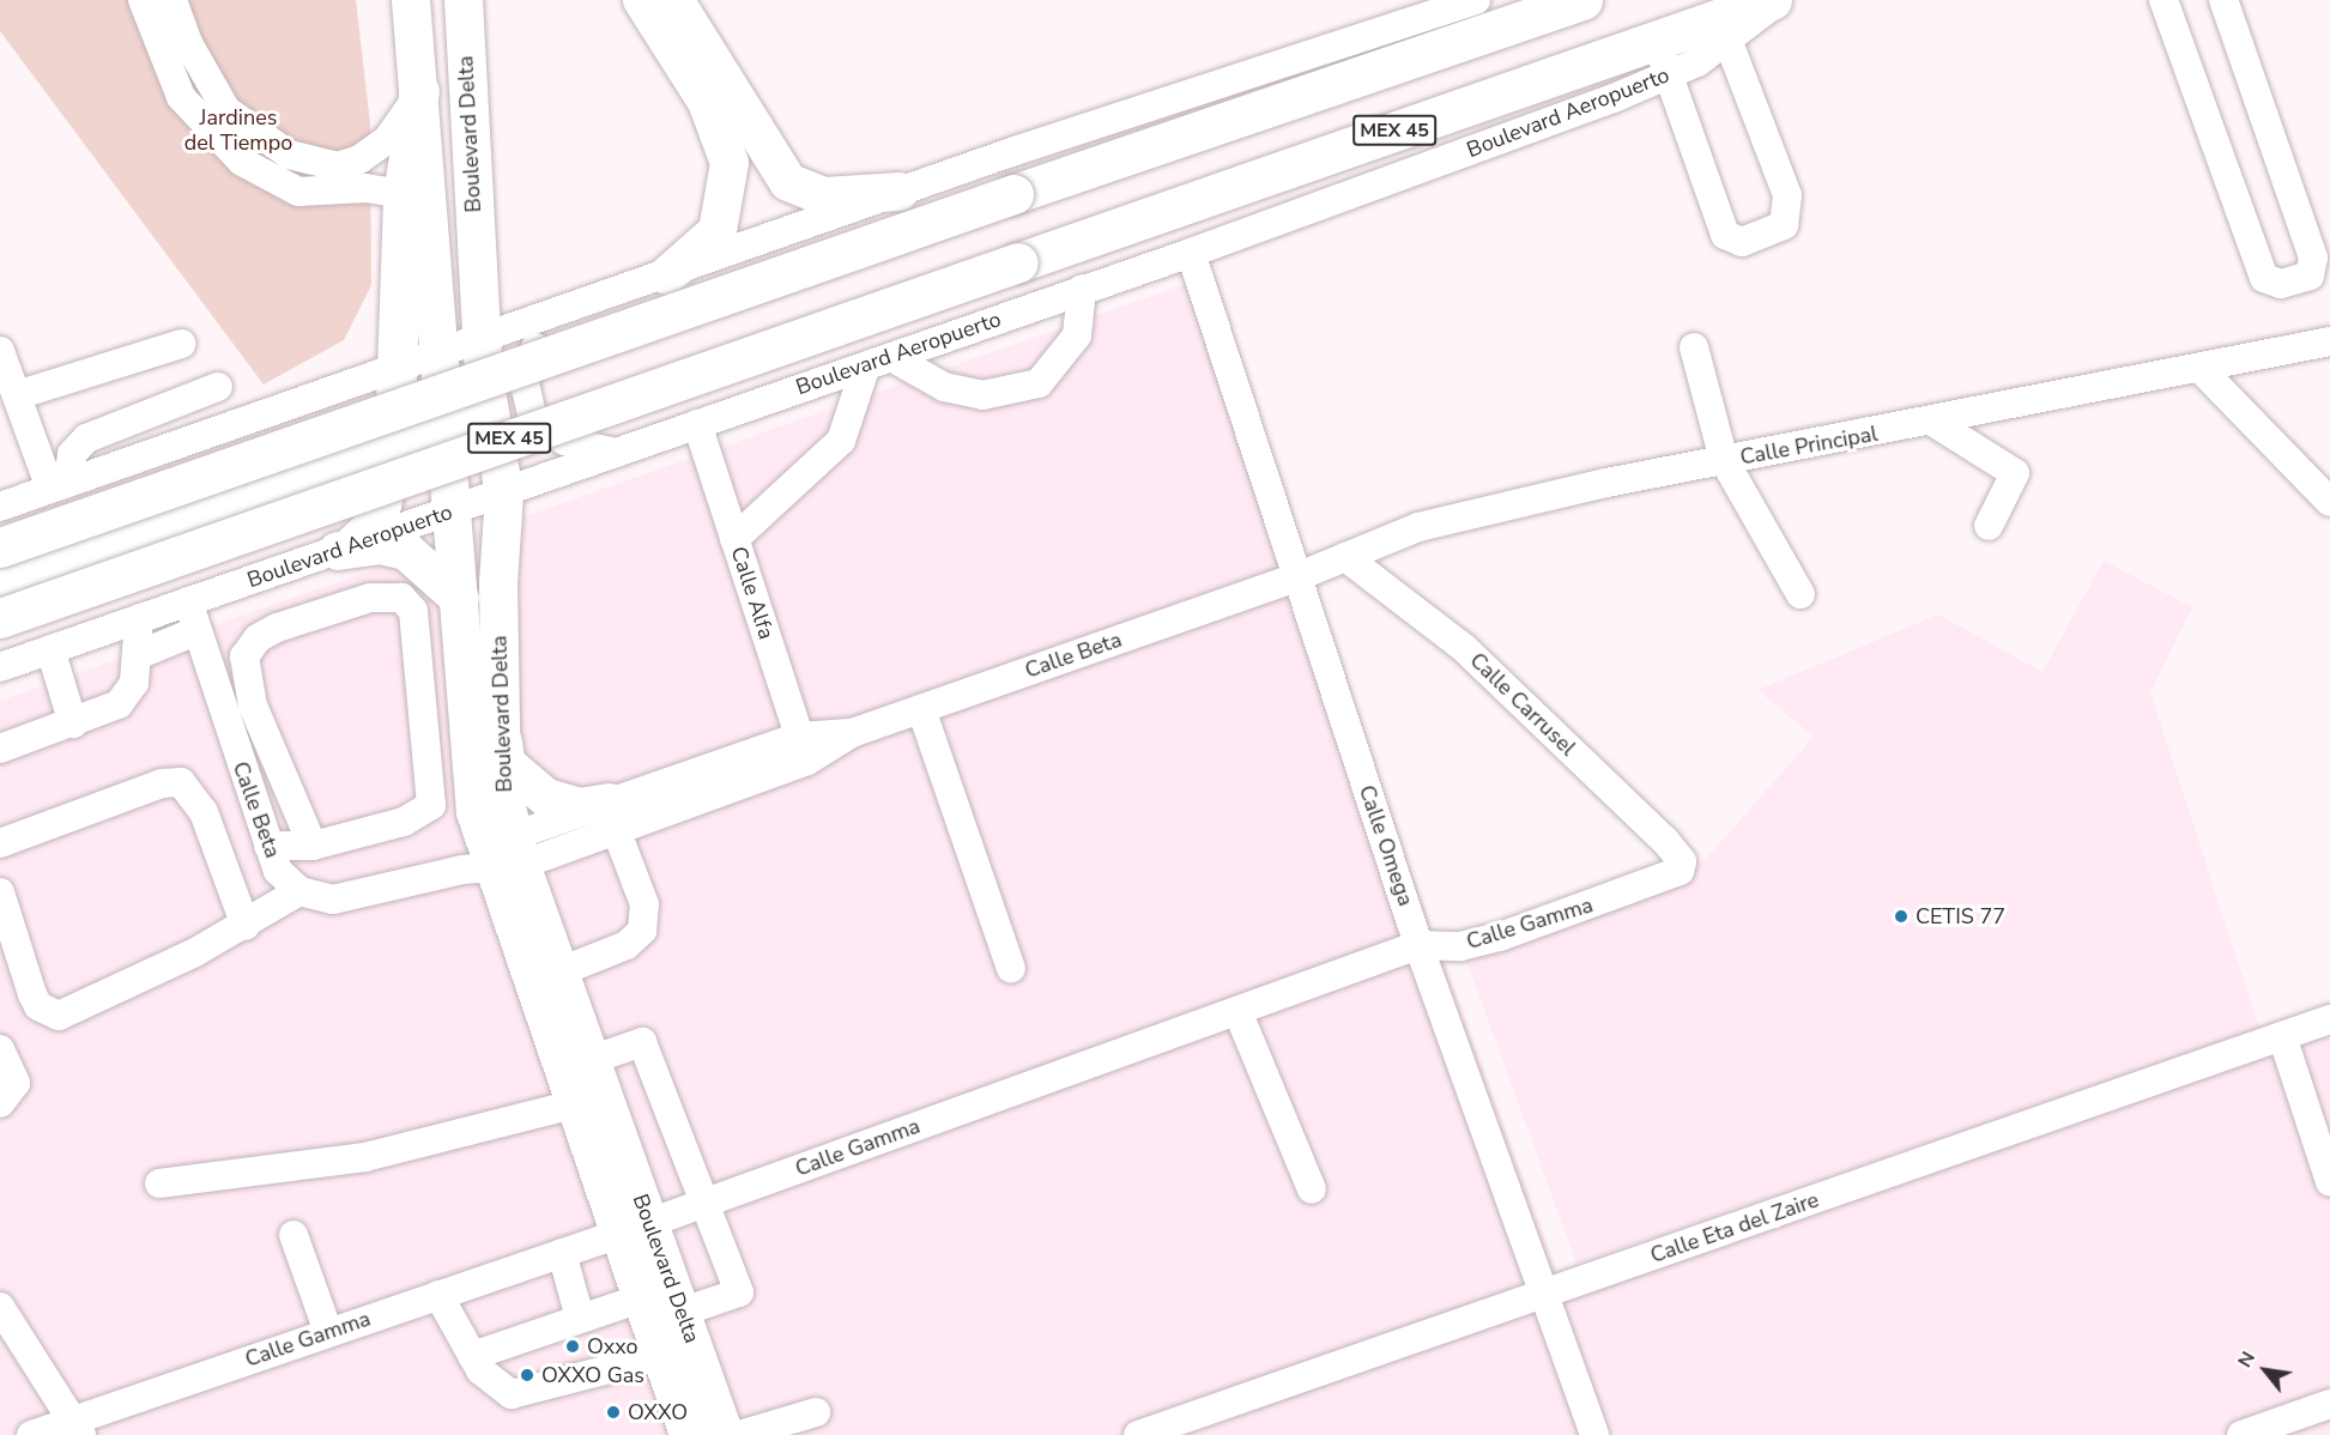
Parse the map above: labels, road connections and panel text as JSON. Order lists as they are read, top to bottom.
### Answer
{
  "streets": {
    "highway": ["Boulevard Aeropuerto", "MEX 45"],
    "main road": ["Boulevard Delta"],
    "street": [
      "Calle Principal",
      "Calle Alfa",
      "Calle Beta",
      "Calle Carrusel",
      "Calle Omega",
      "Calle Gamma",
      "Calle Eta del Zaire"
    ]
  },
  "crossings": [
    ["Boulevard Aeropuerto", "Boulevard Delta"],
    ["Boulevard Aeropuerto", "Calle Alfa"],
    ["Boulevard Aeropuerto", "Calle Beta"],
    ["Boulevard Aeropuerto", "Calle Omega"],
    ["Boulevard Delta", "Calle Beta"],
    ["Boulevard Delta", "Calle Gamma"],
    ["Calle Principal", "Calle Beta"],
    ["Calle Principal", "Calle Carrusel"],
    ["Calle Principal", "Calle Omega"],
    ["Calle Alfa", "Calle Beta"],
    ["Calle Beta", "Calle Omega"],
    ["Calle Carrusel", "Calle Gamma"],
    ["Calle Omega", "Calle Gamma"],
    ["Calle Omega", "Calle Eta del Zaire"]
  ],
  "parks": ["Jardines del Tiempo"],
  "places": [
    "CETIS 77",
    "Oxxo",
    "OXXO Gas",
    "OXXO"
  ],
  "north": "top left"
}
